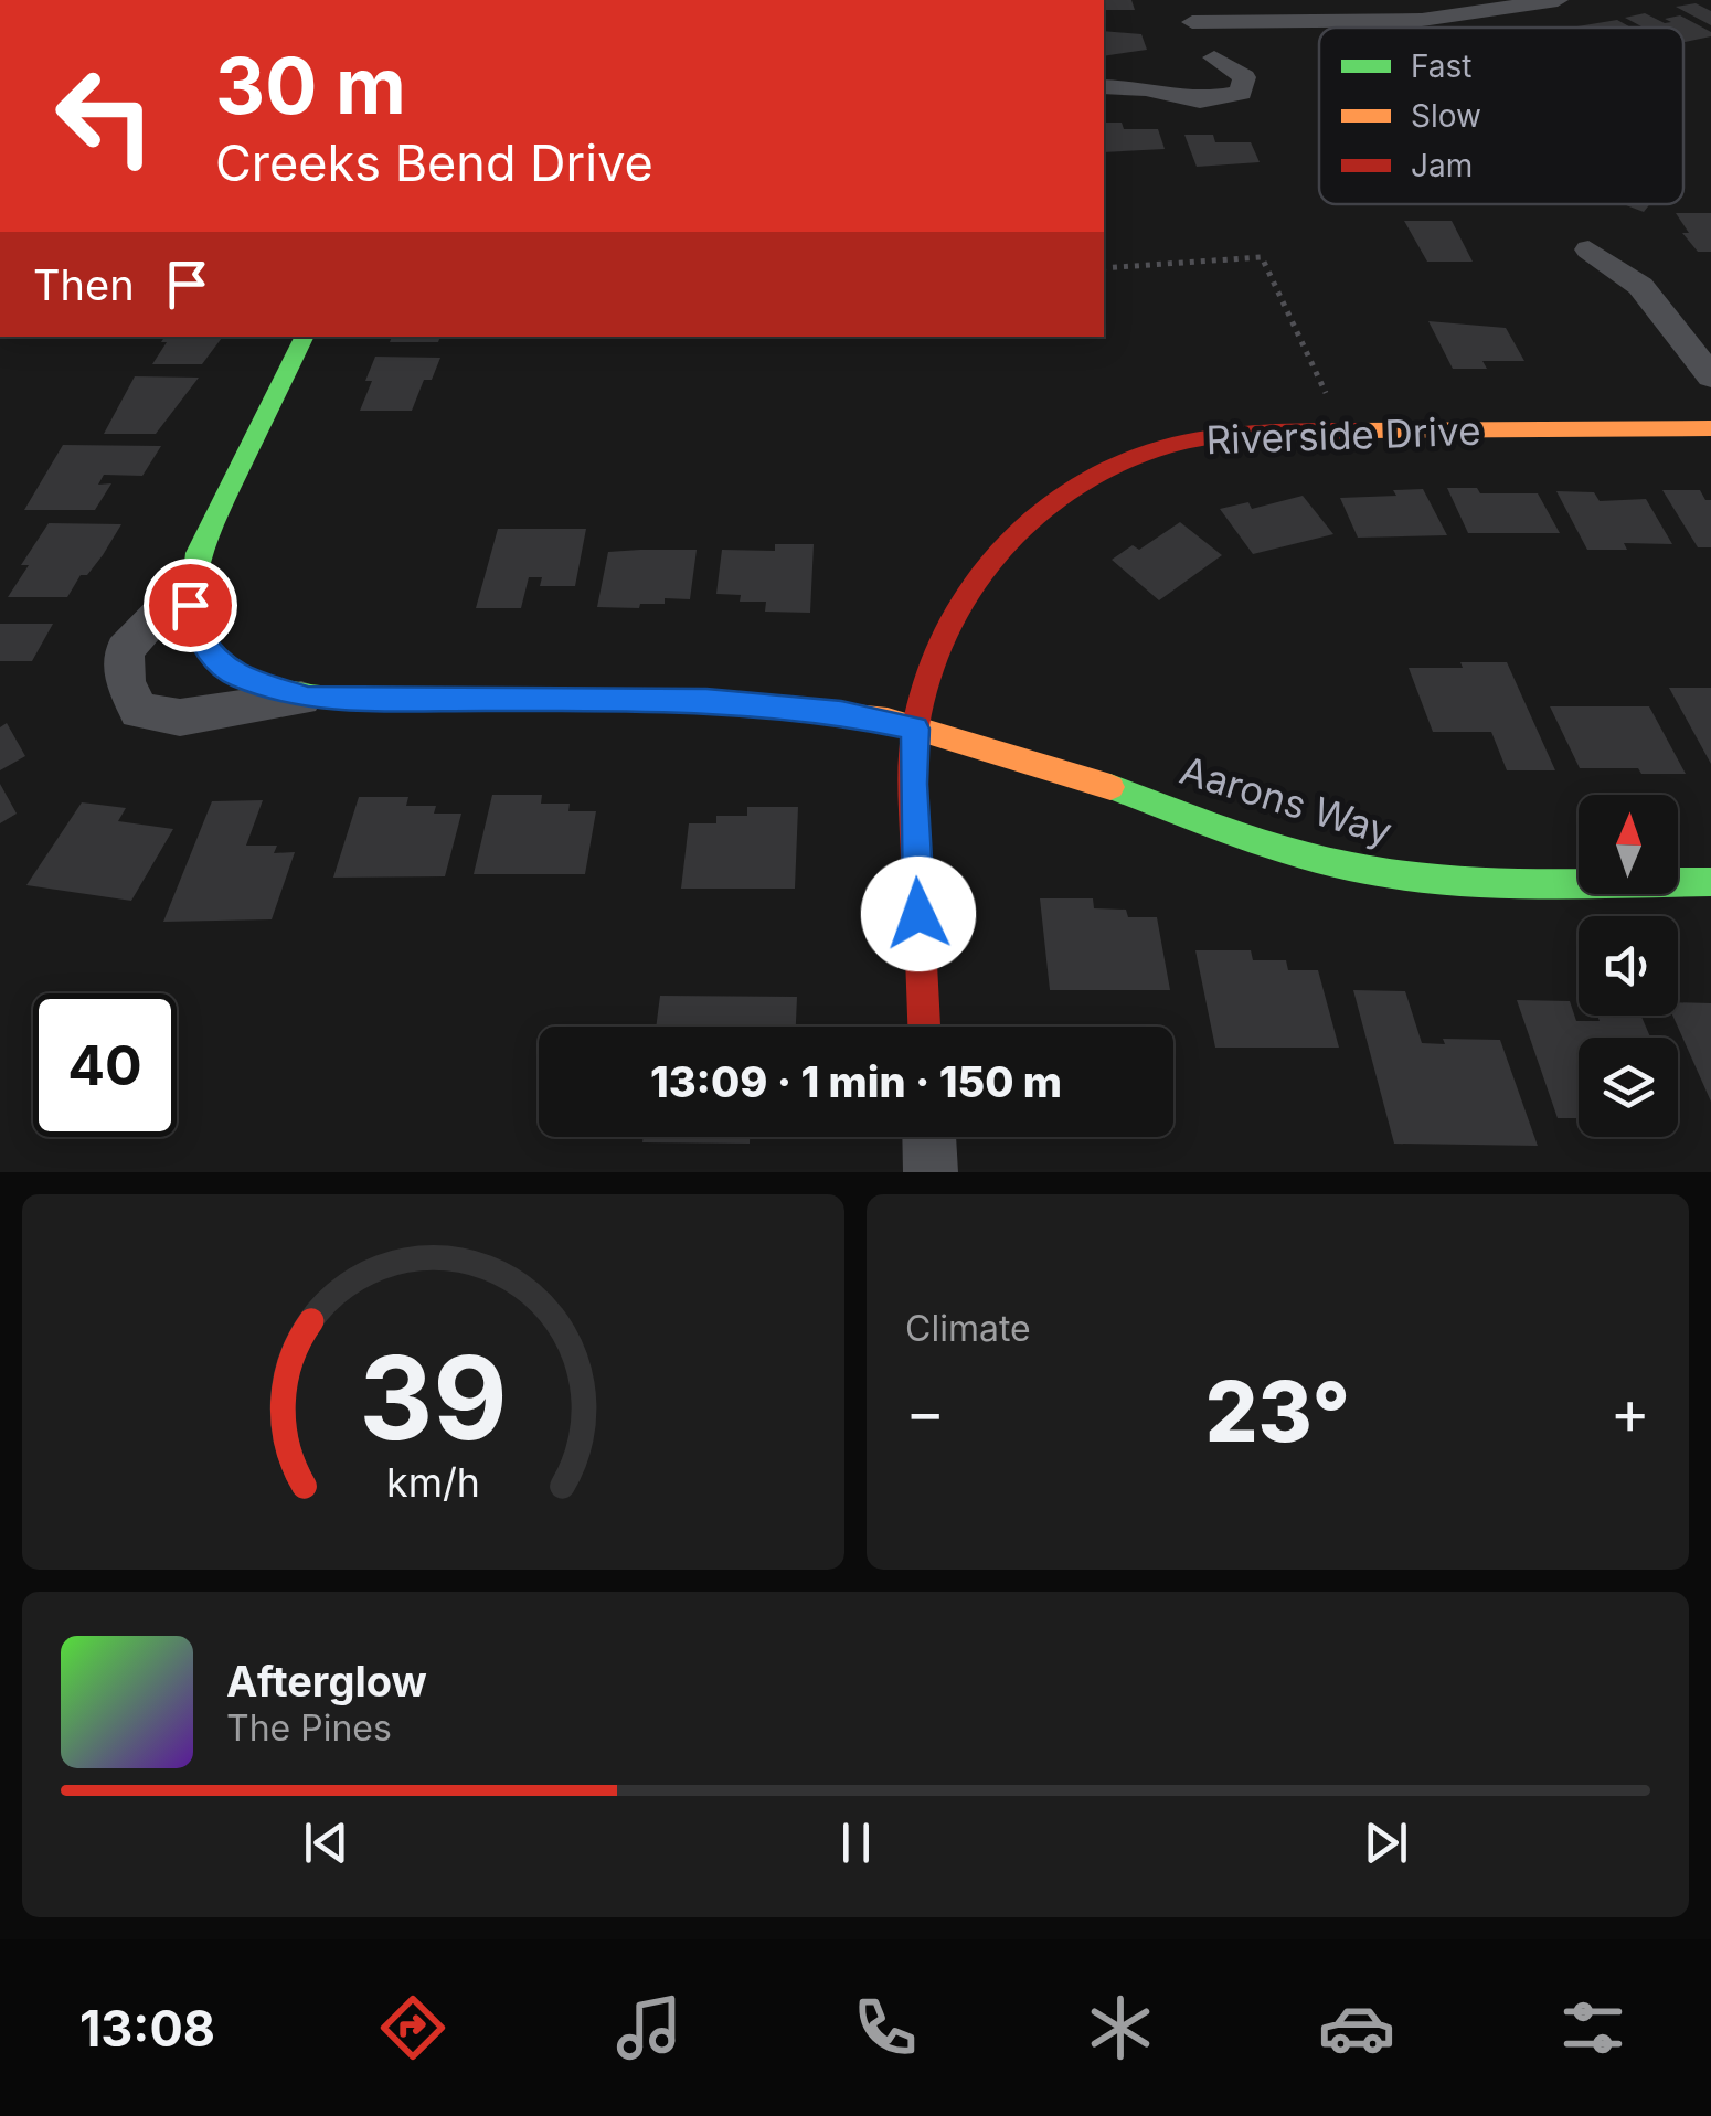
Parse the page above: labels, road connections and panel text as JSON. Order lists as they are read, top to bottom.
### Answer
{
  "streets": {
    "street": ["Riverside Drive", "Aarons Way"]
  },
  "crossings": [
    ["Riverside Drive", "Aarons Way"]
  ],
  "legend": ["Fast", "Slow", "Jam"],
  "north": "top",
  "page": {
    "turn": ["30 m", "Creeks Bend Drive"],
    "then": "Then",
    "limit": "40",
    "trip": "13:09 · 1 min · 150 m",
    "tile": "Climate",
    "heat": ["−", "23°", "+"],
    "song": ["Afterglow", "The Pines"],
    "tabs": "13:08",
    "gauge": ["39", "km/h"]
  }
}
